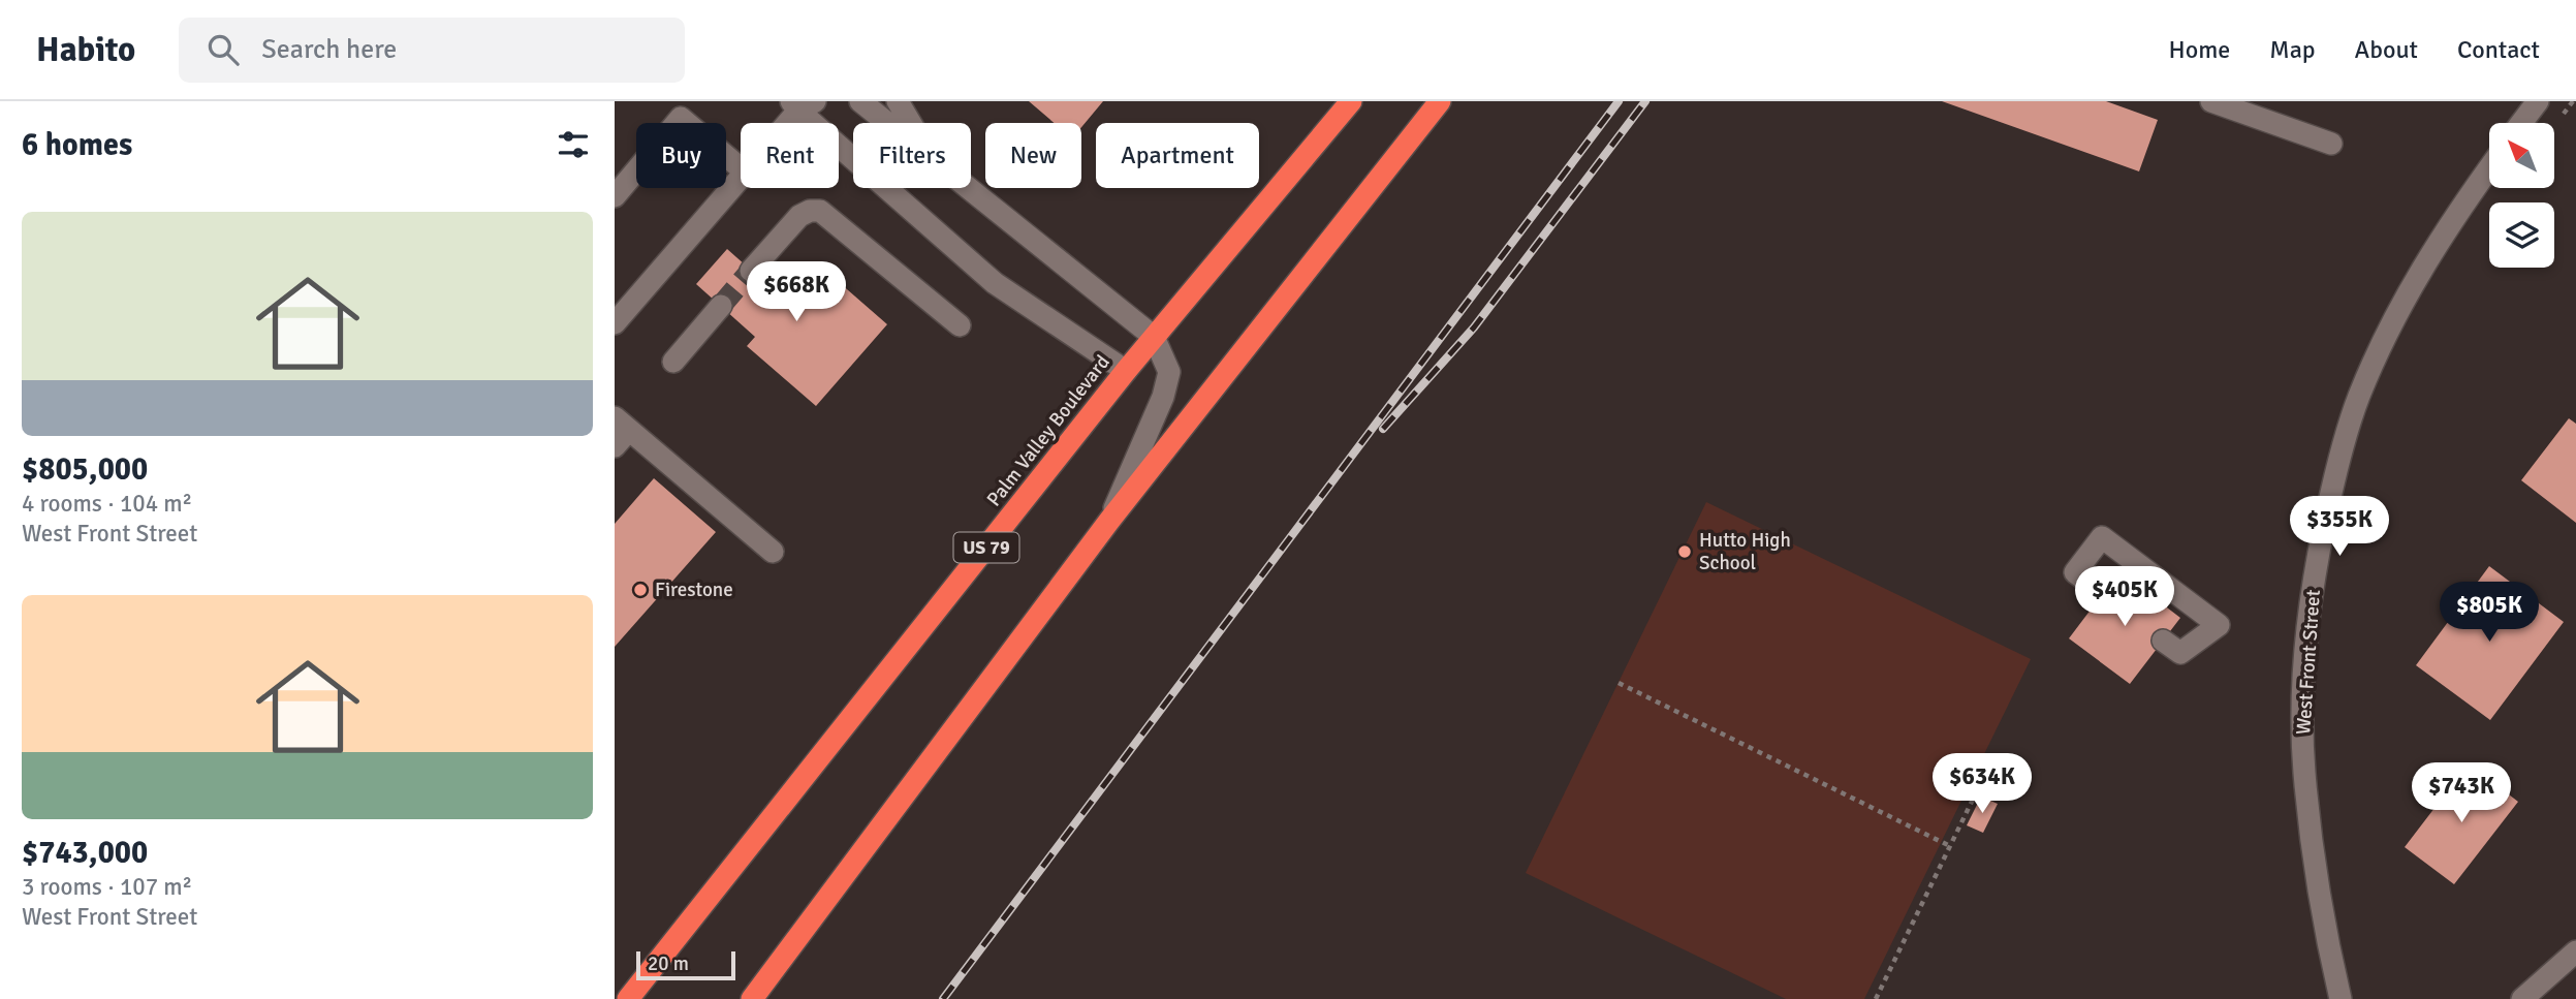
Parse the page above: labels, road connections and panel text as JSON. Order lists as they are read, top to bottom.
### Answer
{
  "streets": {
    "highway": ["Palm Valley Boulevard", "US 79"],
    "street": ["West Front Street"]
  },
  "places": ["Hutto High School", "Firestone"],
  "scale_bar": "20 m",
  "north": "top left",
  "page": {
    "header": "Habito",
    "search": "Search here",
    "nav": [
      "Home",
      "Map",
      "About",
      "Contact"
    ],
    "heading": "6 homes",
    "chip": [
      "Buy",
      "Rent",
      "Filters",
      "New",
      "Apartment"
    ],
    "list": [
      {
        "name": "$805,000",
        "note": "4 rooms · 104 m² · West Front Street"
      },
      {
        "name": "$743,000",
        "note": "3 rooms · 107 m² · West Front Street"
      }
    ],
    "price": [
      "$668K",
      "$355K",
      "$405K",
      "$805K",
      "$634K",
      "$743K"
    ],
    "scale": "20 m"
  }
}
